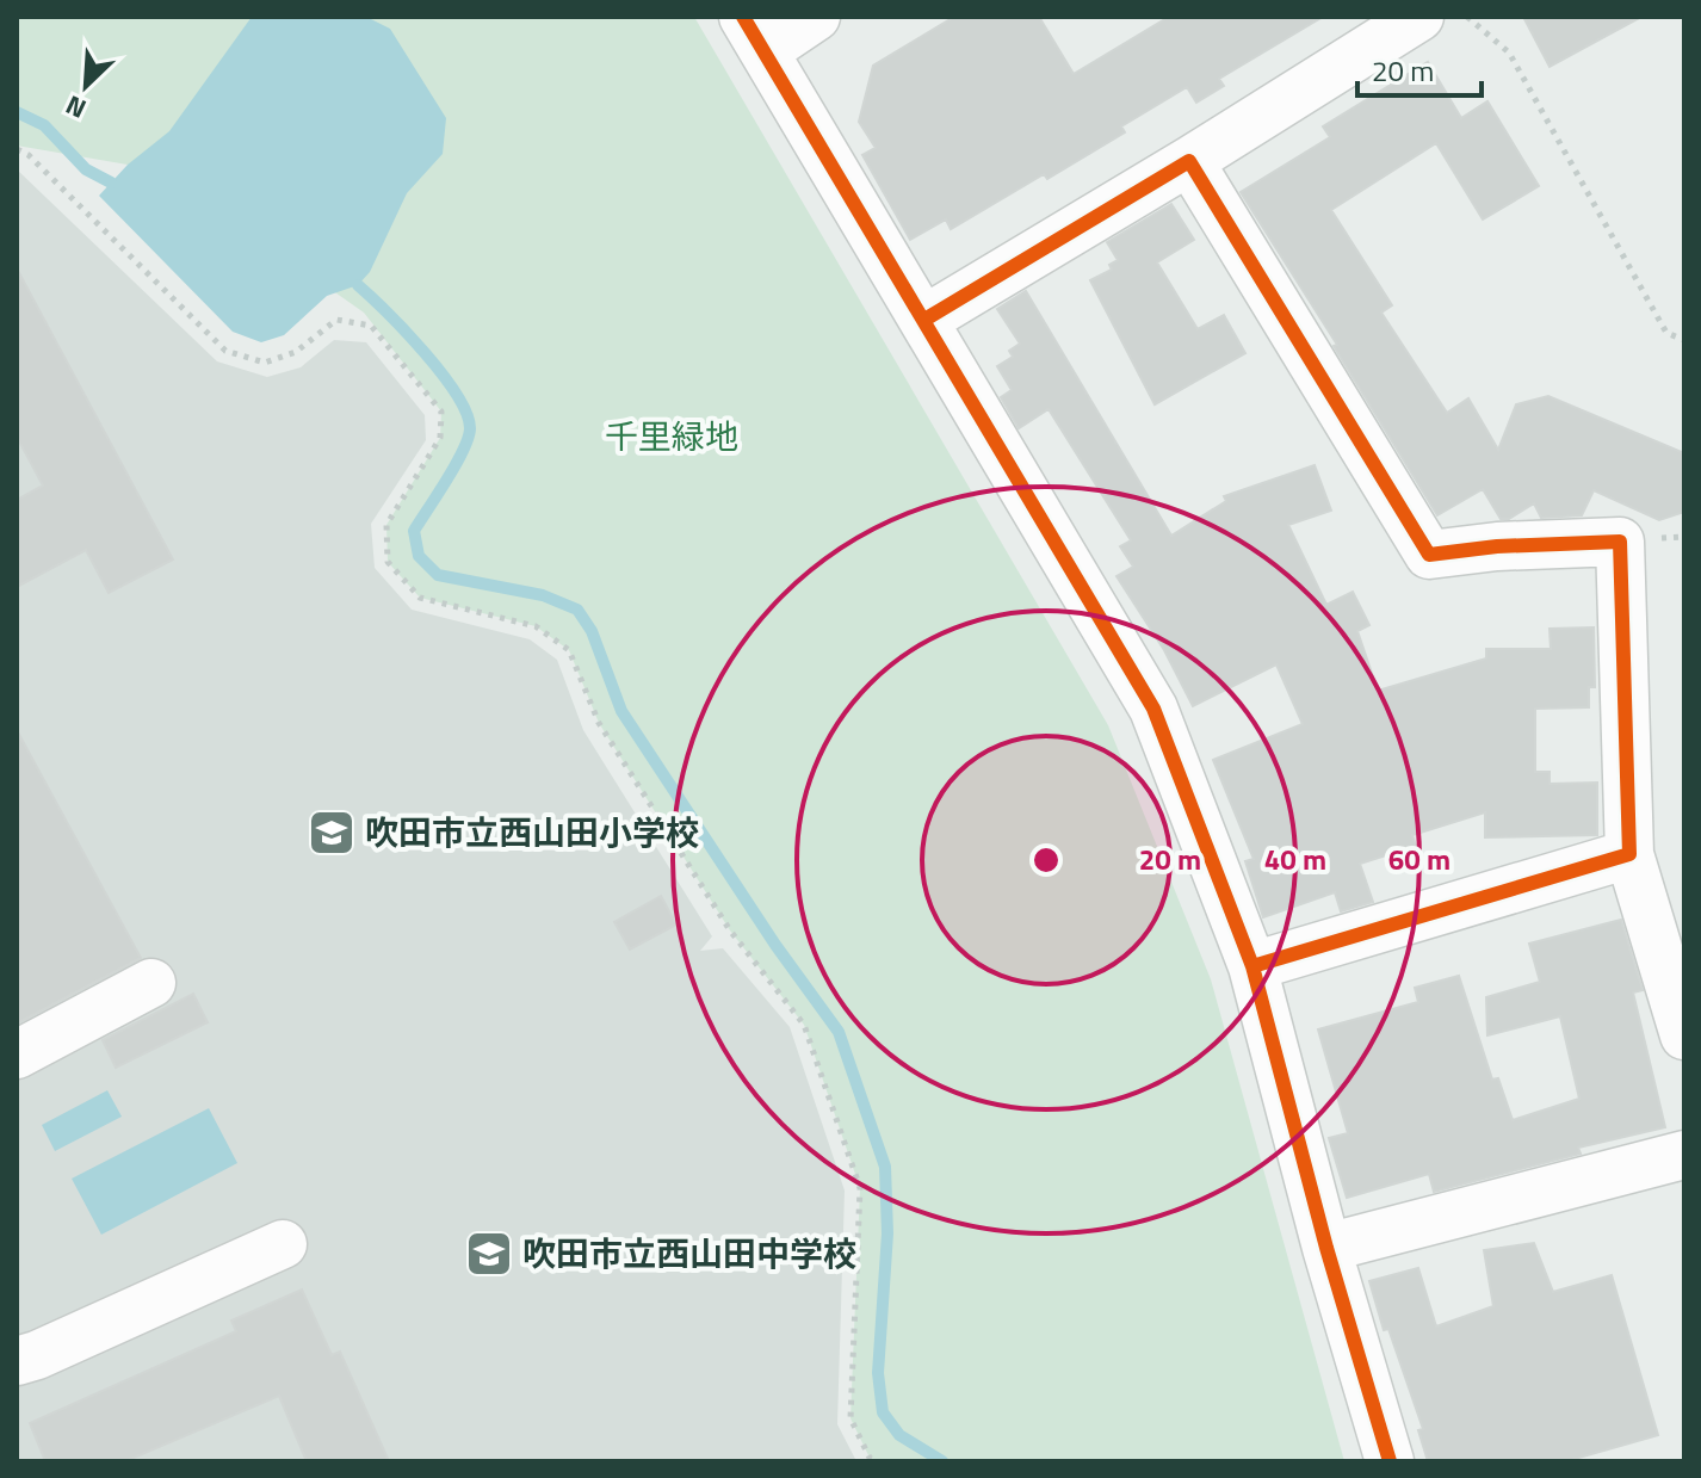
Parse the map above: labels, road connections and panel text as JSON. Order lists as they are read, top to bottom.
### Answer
{
  "parks": ["千里緑地"],
  "places": {
    "school or university": ["吹田市立西山田小学校", "吹田市立西山田中学校"]
  },
  "scale_bar": "20 m",
  "north": "bottom left",
  "rings": ["20 m", "40 m", "60 m"]
}
